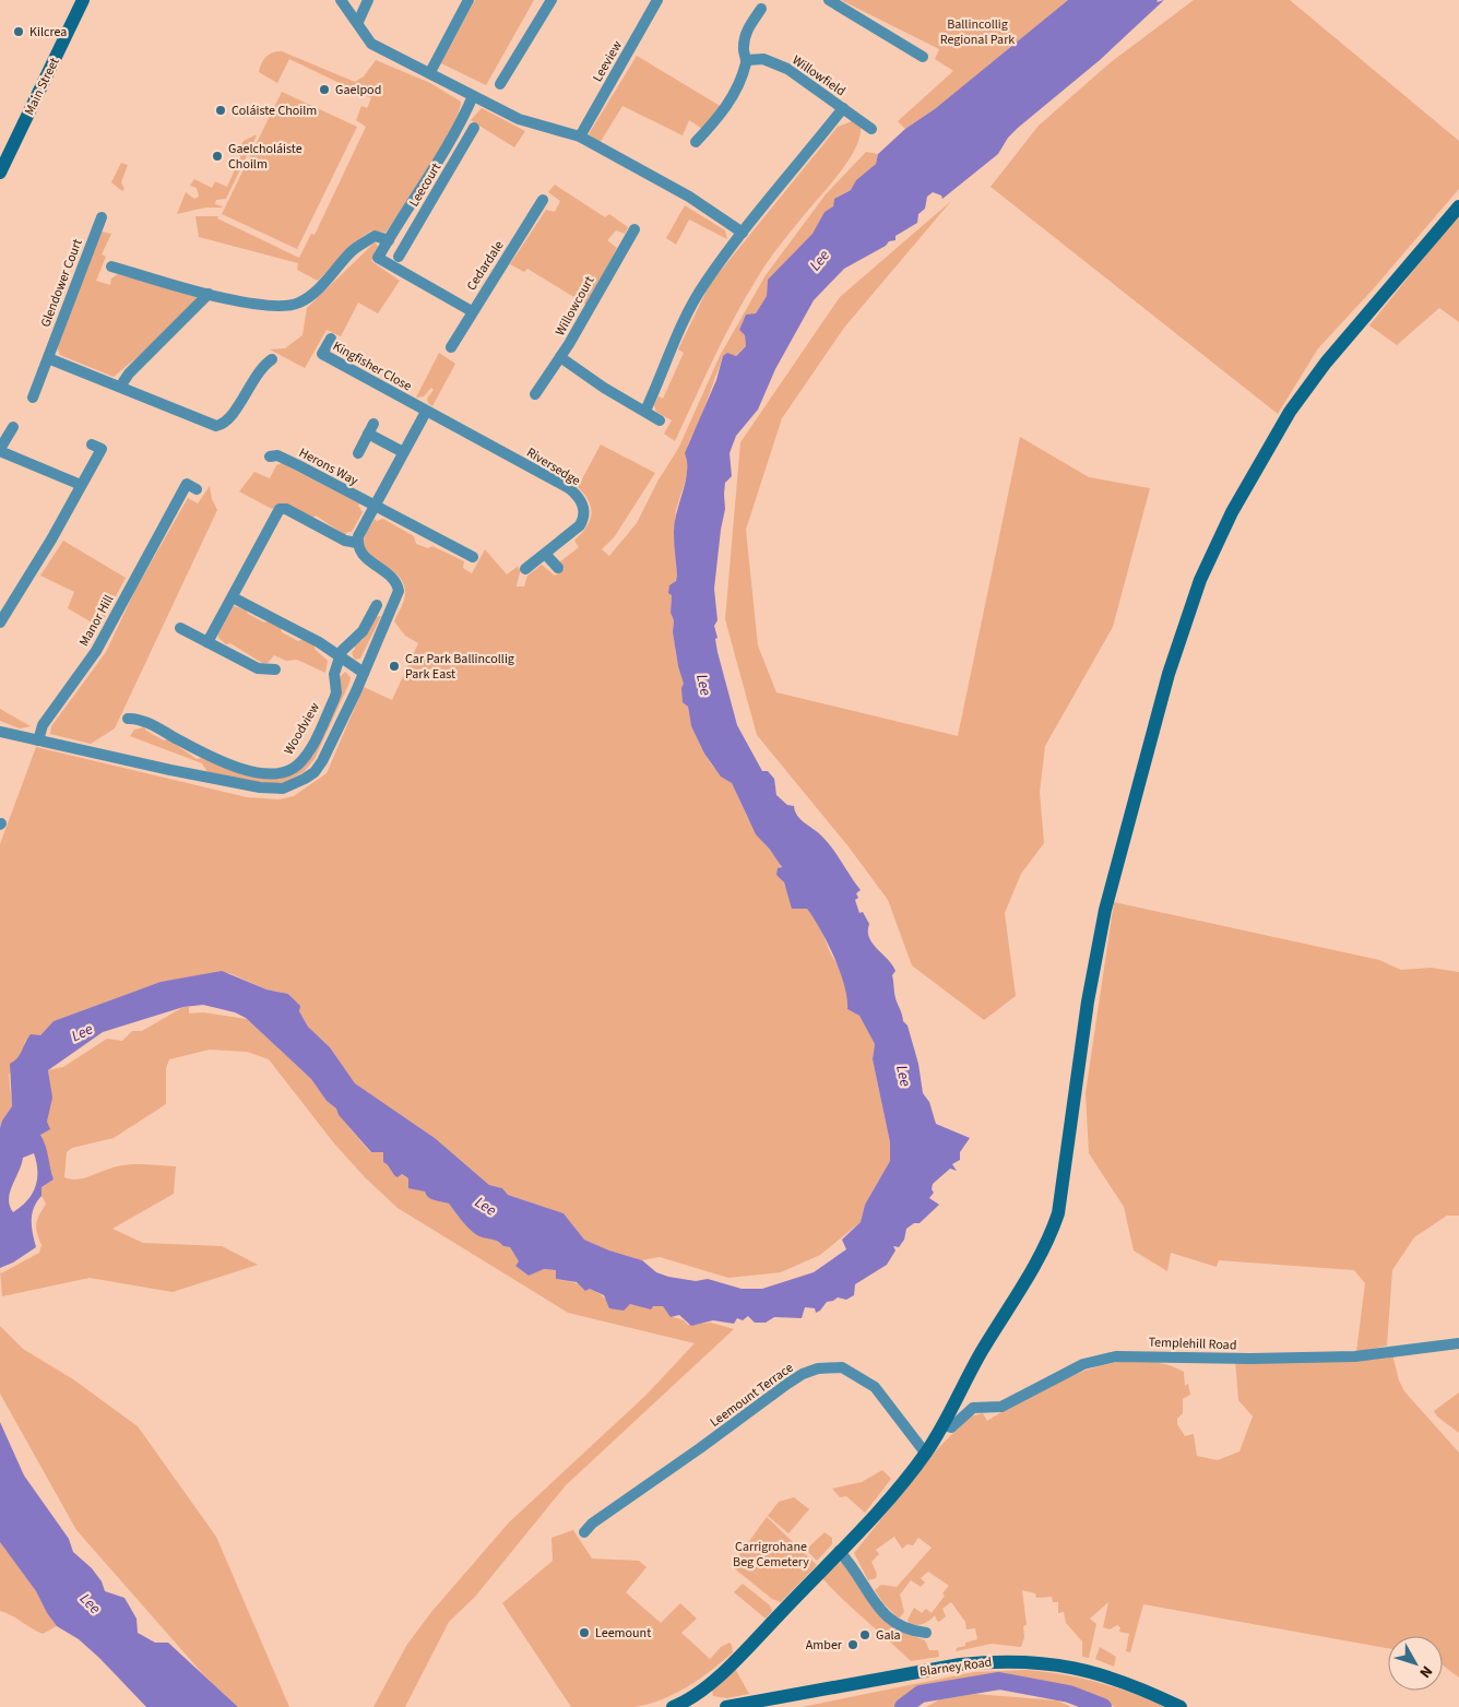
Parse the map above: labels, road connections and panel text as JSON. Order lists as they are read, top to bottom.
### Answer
{
  "streets": {
    "main road": ["Main Street", "Blarney Road"],
    "street": [
      "Leeview",
      "Willowfield",
      "Leecourt",
      "Cedardale",
      "Glendower Court",
      "Willowcourt",
      "Kingfisher Close",
      "Herons Way",
      "Riversedge",
      "Manor Hill",
      "Woodview",
      "Templehill Road",
      "Leemount Terrace"
    ]
  },
  "crossings": [
    ["Kingfisher Close", "Riversedge"]
  ],
  "water": ["Lee"],
  "parks": ["Ballincollig Regional Park", "Carrigrohane Beg Cemetery"],
  "places": [
    "Kilcrea",
    "Gaelpod",
    "Coláiste Choilm",
    "Gaelcholáiste Choilm",
    "Car Park Ballincollig Park East",
    "Leemount",
    "Gala",
    "Amber"
  ],
  "north": "bottom right"
}
